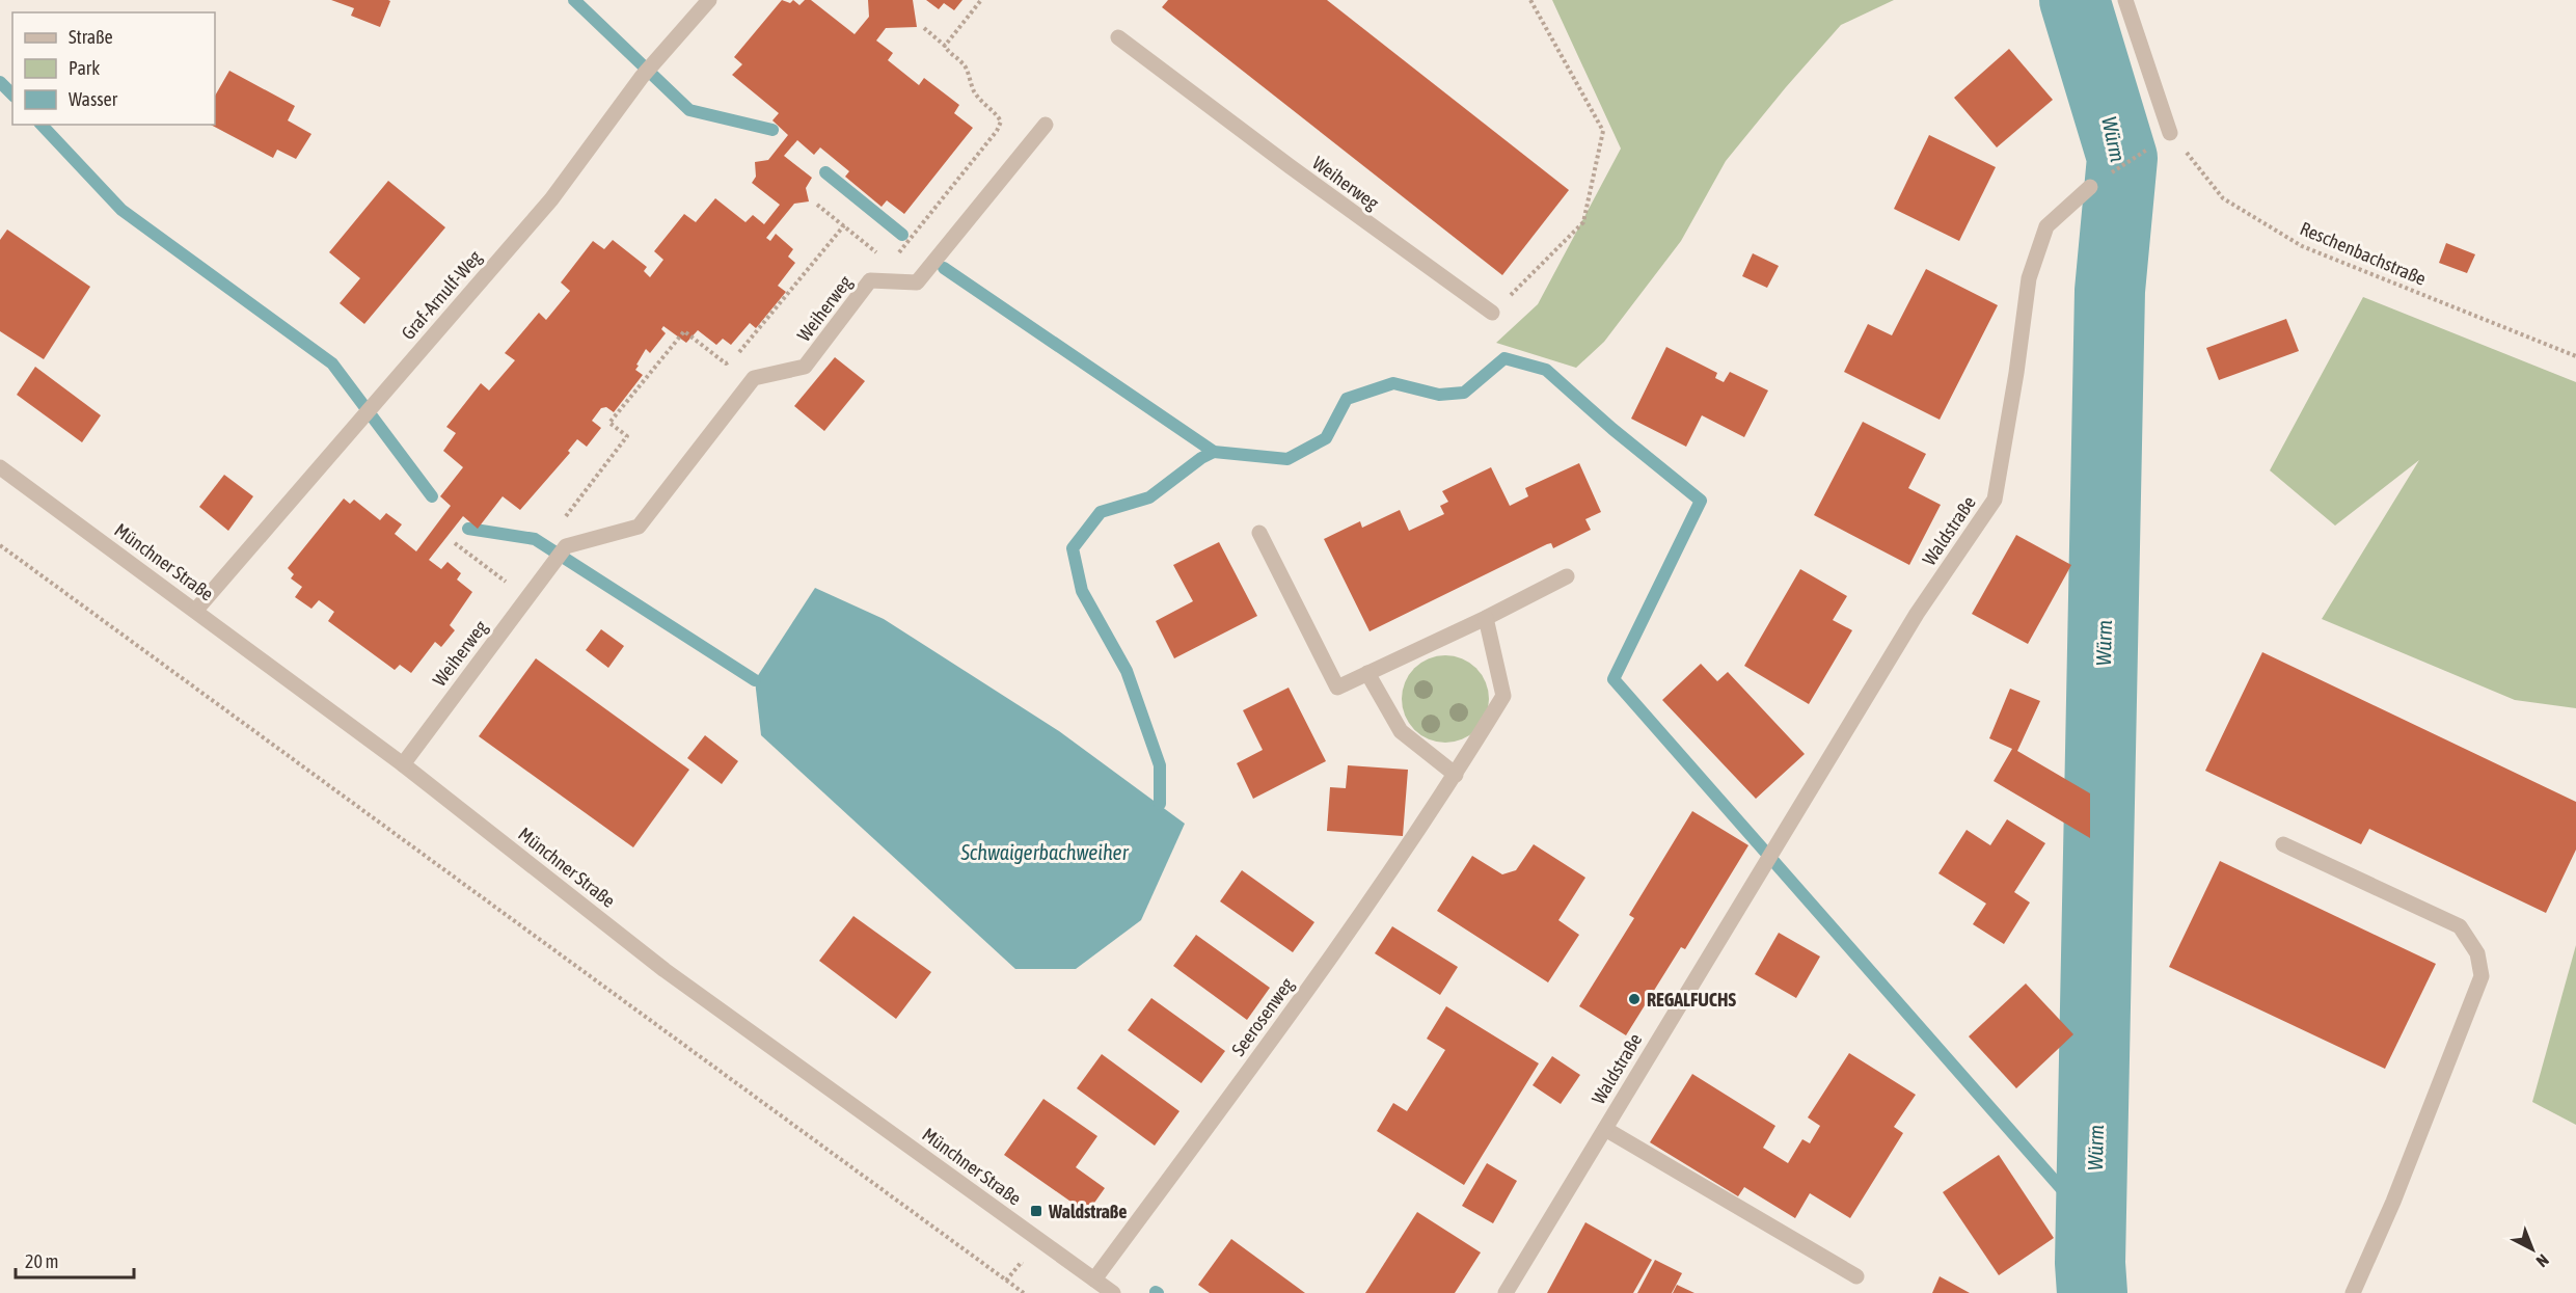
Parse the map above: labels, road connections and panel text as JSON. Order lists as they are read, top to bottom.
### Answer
{
  "streets": {
    "street": [
      "Weiherweg",
      "Graf-Arnulf-Weg",
      "Waldstraße",
      "Münchner Straße",
      "Seerosenweg"
    ],
    "path": ["Reschenbachstraße"]
  },
  "crossings": [
    ["Weiherweg", "Münchner Straße"],
    ["Graf-Arnulf-Weg", "Münchner Straße"],
    ["Münchner Straße", "Seerosenweg"]
  ],
  "water": ["Würm", "Schwaigerbachweiher"],
  "places": {
    "other": ["REGALFUCHS"],
    "transit": ["Waldstraße"]
  },
  "legend": ["Straße", "Park", "Wasser"],
  "scale_bar": "20 m",
  "north": "bottom right"
}
